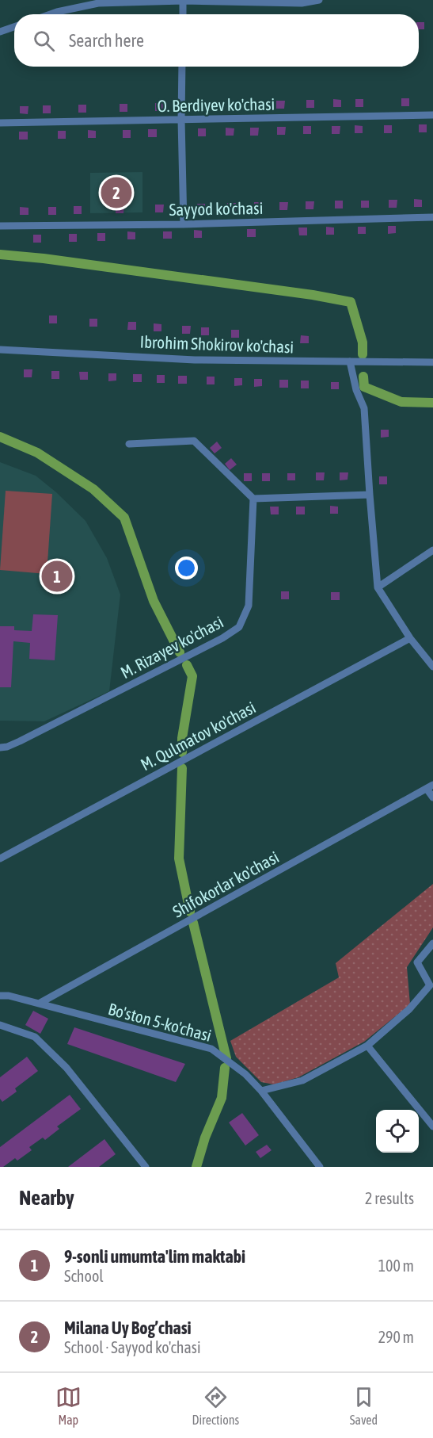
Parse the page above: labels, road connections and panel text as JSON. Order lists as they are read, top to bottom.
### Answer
{
  "streets": {
    "street": [
      "O. Berdiyev ko'chasi",
      "Sayyod ko'chasi",
      "Ibrohim Shokirov ko'chasi",
      "M. Rizayev ko'chasi",
      "M. Qulmatov ko'chasi",
      "Shifokorlar ko'chasi",
      "Bo'ston 5-ko'chasi"
    ]
  },
  "crossings": [
    ["Shifokorlar ko'chasi", "Bo'ston 5-ko'chasi"]
  ],
  "page": {
    "search": "Search here",
    "pins": ["2", "1"],
    "heading": ["Nearby", "2 results"],
    "list": [
      {
        "mark": "1",
        "name": "9-sonli umumta'lim maktabi",
        "note": "School",
        "value": "100 m"
      },
      {
        "mark": "2",
        "name": "Milana Uy Bog’chasi",
        "note": "School · Sayyod ko'chasi",
        "value": "290 m"
      }
    ],
    "nav": ["Map", "Directions", "Saved"]
  }
}
